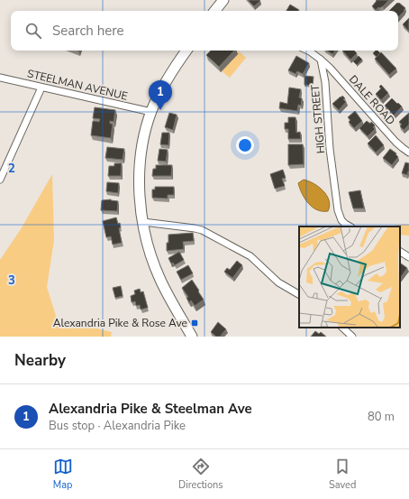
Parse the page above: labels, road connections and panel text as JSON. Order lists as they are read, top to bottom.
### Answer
{
  "streets": {
    "street": ["STEELMAN AVENUE", "DALE ROAD", "HIGH STREET"]
  },
  "crossings": [
    ["DALE ROAD", "HIGH STREET"]
  ],
  "places": {
    "transit": ["Alexandria Pike & Rose Ave"]
  },
  "page": {
    "search": "Search here",
    "pins": "1",
    "heading": "Nearby",
    "list": [
      {
        "mark": "1",
        "name": "Alexandria Pike & Steelman Ave",
        "note": "Bus stop · Alexandria Pike",
        "value": "80 m"
      }
    ],
    "nav": ["Map", "Directions", "Saved"]
  },
  "grid": {
    "rows": ["2", "3"]
  }
}
